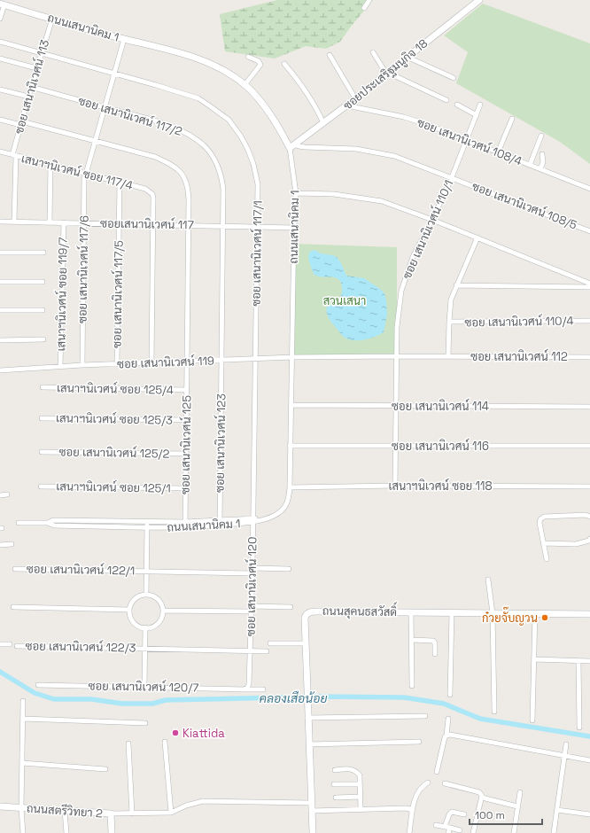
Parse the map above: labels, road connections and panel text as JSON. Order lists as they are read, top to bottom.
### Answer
{
  "streets": {
    "street": [
      "ถนนเสนานิคม 1",
      "ซอยประเสริฐมนูกิจ 18",
      "ซอย เสนานิเวศน์ 113",
      "ซอย เสนานิเวศน์ 117/2",
      "ซอย เสนานิเวศน์ 108/4",
      "เสนาฯนิเวศน์ ซอย 117/4",
      "ซอย เสนานิเวศน์ 108/5",
      "ซอยเสนานิเวศน์ 117",
      "ซอย เสนานิเวศน์ 110/1",
      "ซอย เสนานิเวศน์ 117/1",
      "ซอย เสนานิเวศน์ 117/6",
      "เสนาฯนิเวศน์ ซอย 119/7",
      "ซอย เสนานิเวศน์ 117/5",
      "ซอย เสนานิเวศน์ 110/4",
      "ซอย เสนานิเวศน์ 112",
      "ซอย เสนานิเวศน์ 119",
      "เสนาฯนิเวศน์ ซอย 125/4",
      "ซอย เสนานิเวศน์ 114",
      "เสนาฯนิเวศน์ ซอย 125/3",
      "ซอย เสนานิเวศน์ 123",
      "ซอย เสนานิเวศน์ 125",
      "ซอย เสนานิเวศน์ 116",
      "ซอย เสนานิเวศน์ 125/2",
      "เสนาฯนิเวศน์ ซอย 118",
      "เสนาฯนิเวศน์ ซอย 125/1",
      "ซอย เสนานิเวศน์ 122/1",
      "ซอย เสนานิเวศน์ 120",
      "ถนนสุคนธสวัสดิ์",
      "ซอย เสนานิเวศน์ 122/3",
      "ซอย เสนานิเวศน์ 120/7",
      "ถนนสตรีวิทยา 2"
    ]
  },
  "crossings": [
    ["ถนนเสนานิคม 1", "ซอยประเสริฐมนูกิจ 18"],
    ["ถนนเสนานิคม 1", "ซอย เสนานิเวศน์ 113"],
    ["ถนนเสนานิคม 1", "ซอย เสนานิเวศน์ 108/5"],
    ["ถนนเสนานิคม 1", "ซอยเสนานิเวศน์ 117"],
    ["ถนนเสนานิคม 1", "ซอย เสนานิเวศน์ 117/6"],
    ["ถนนเสนานิคม 1", "ซอย เสนานิเวศน์ 119"],
    ["ถนนเสนานิคม 1", "ซอย เสนานิเวศน์ 114"],
    ["ถนนเสนานิคม 1", "ซอย เสนานิเวศน์ 123"],
    ["ถนนเสนานิคม 1", "ซอย เสนานิเวศน์ 125"],
    ["ถนนเสนานิคม 1", "ซอย เสนานิเวศน์ 116"],
    ["ถนนเสนานิคม 1", "เสนาฯนิเวศน์ ซอย 118"],
    ["ถนนเสนานิคม 1", "ซอย เสนานิเวศน์ 120"],
    ["ซอยประเสริฐมนูกิจ 18", "ซอย เสนานิเวศน์ 108/4"],
    ["ซอยประเสริฐมนูกิจ 18", "ซอย เสนานิเวศน์ 108/5"],
    ["ซอย เสนานิเวศน์ 113", "ซอย เสนานิเวศน์ 117/2"],
    ["ซอย เสนานิเวศน์ 113", "เสนาฯนิเวศน์ ซอย 117/4"],
    ["ซอย เสนานิเวศน์ 113", "ซอยเสนานิเวศน์ 117"],
    ["ซอย เสนานิเวศน์ 113", "ซอย เสนานิเวศน์ 117/1"],
    ["ซอย เสนานิเวศน์ 117/2", "ซอยเสนานิเวศน์ 117"],
    ["ซอย เสนานิเวศน์ 117/2", "ซอย เสนานิเวศน์ 117/6"],
    ["ซอย เสนานิเวศน์ 117/2", "ซอย เสนานิเวศน์ 119"],
    ["ซอย เสนานิเวศน์ 117/2", "ซอย เสนานิเวศน์ 123"],
    ["ซอย เสนานิเวศน์ 108/4", "ซอย เสนานิเวศน์ 110/1"],
    ["เสนาฯนิเวศน์ ซอย 117/4", "ซอยเสนานิเวศน์ 117"],
    ["เสนาฯนิเวศน์ ซอย 117/4", "ซอย เสนานิเวศน์ 117/6"],
    ["เสนาฯนิเวศน์ ซอย 117/4", "ซอย เสนานิเวศน์ 117/5"],
    ["ซอย เสนานิเวศน์ 108/5", "ซอย เสนานิเวศน์ 110/1"],
    ["ซอยเสนานิเวศน์ 117", "ซอย เสนานิเวศน์ 117/1"],
    ["ซอยเสนานิเวศน์ 117", "ซอย เสนานิเวศน์ 117/6"],
    ["ซอยเสนานิเวศน์ 117", "เสนาฯนิเวศน์ ซอย 119/7"],
    ["ซอยเสนานิเวศน์ 117", "ซอย เสนานิเวศน์ 117/5"],
    ["ซอยเสนานิเวศน์ 117", "ซอย เสนานิเวศน์ 125"],
    ["ซอย เสนานิเวศน์ 110/1", "ซอย เสนานิเวศน์ 112"],
    ["ซอย เสนานิเวศน์ 110/1", "ซอย เสนานิเวศน์ 114"],
    ["ซอย เสนานิเวศน์ 110/1", "ซอย เสนานิเวศน์ 116"],
    ["ซอย เสนานิเวศน์ 110/1", "เสนาฯนิเวศน์ ซอย 118"],
    ["ซอย เสนานิเวศน์ 117/1", "ซอย เสนานิเวศน์ 117/6"],
    ["ซอย เสนานิเวศน์ 117/1", "ซอย เสนานิเวศน์ 119"],
    ["ซอย เสนานิเวศน์ 117/1", "ซอย เสนานิเวศน์ 120"],
    ["ซอย เสนานิเวศน์ 117/6", "ซอย เสนานิเวศน์ 119"],
    ["ซอย เสนานิเวศน์ 117/6", "ซอย เสนานิเวศน์ 125"],
    ["เสนาฯนิเวศน์ ซอย 119/7", "ซอย เสนานิเวศน์ 119"],
    ["ซอย เสนานิเวศน์ 117/5", "ซอย เสนานิเวศน์ 119"],
    ["ซอย เสนานิเวศน์ 112", "ซอย เสนานิเวศน์ 119"],
    ["ซอย เสนานิเวศน์ 119", "ซอย เสนานิเวศน์ 123"],
    ["ซอย เสนานิเวศน์ 119", "ซอย เสนานิเวศน์ 125"],
    ["ซอย เสนานิเวศน์ 119", "ซอย เสนานิเวศน์ 120"],
    ["เสนาฯนิเวศน์ ซอย 125/4", "ซอย เสนานิเวศน์ 125"],
    ["เสนาฯนิเวศน์ ซอย 125/3", "ซอย เสนานิเวศน์ 125"],
    ["ซอย เสนานิเวศน์ 125", "ซอย เสนานิเวศน์ 125/2"],
    ["ซอย เสนานิเวศน์ 125", "เสนาฯนิเวศน์ ซอย 125/1"],
    ["ซอย เสนานิเวศน์ 122/1", "ซอย เสนานิเวศน์ 120"],
    ["ซอย เสนานิเวศน์ 120", "ซอย เสนานิเวศน์ 122/3"],
    ["ซอย เสนานิเวศน์ 120", "ซอย เสนานิเวศน์ 120/7"]
  ],
  "water": ["คลองเสือน้อย"],
  "parks": ["สวนเสนา"],
  "places": ["ก๋วยจั๊บญวน", "Kiattida"],
  "scale_bar": "100 m"
}
